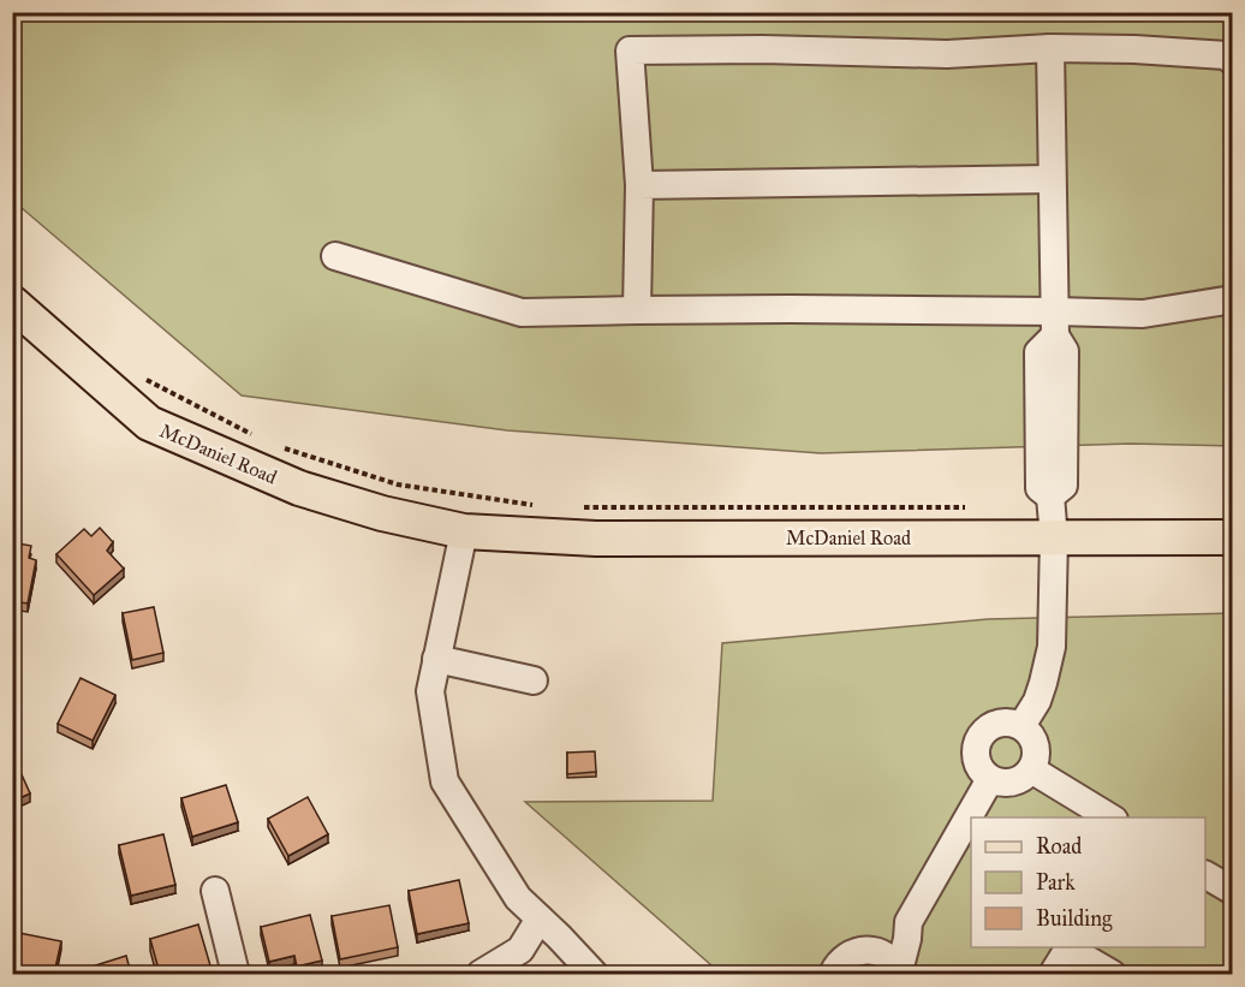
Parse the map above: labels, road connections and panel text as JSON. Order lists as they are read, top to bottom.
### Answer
{
  "streets": {
    "main road": ["McDaniel Road"]
  },
  "legend": ["Road", "Park", "Building"]
}
